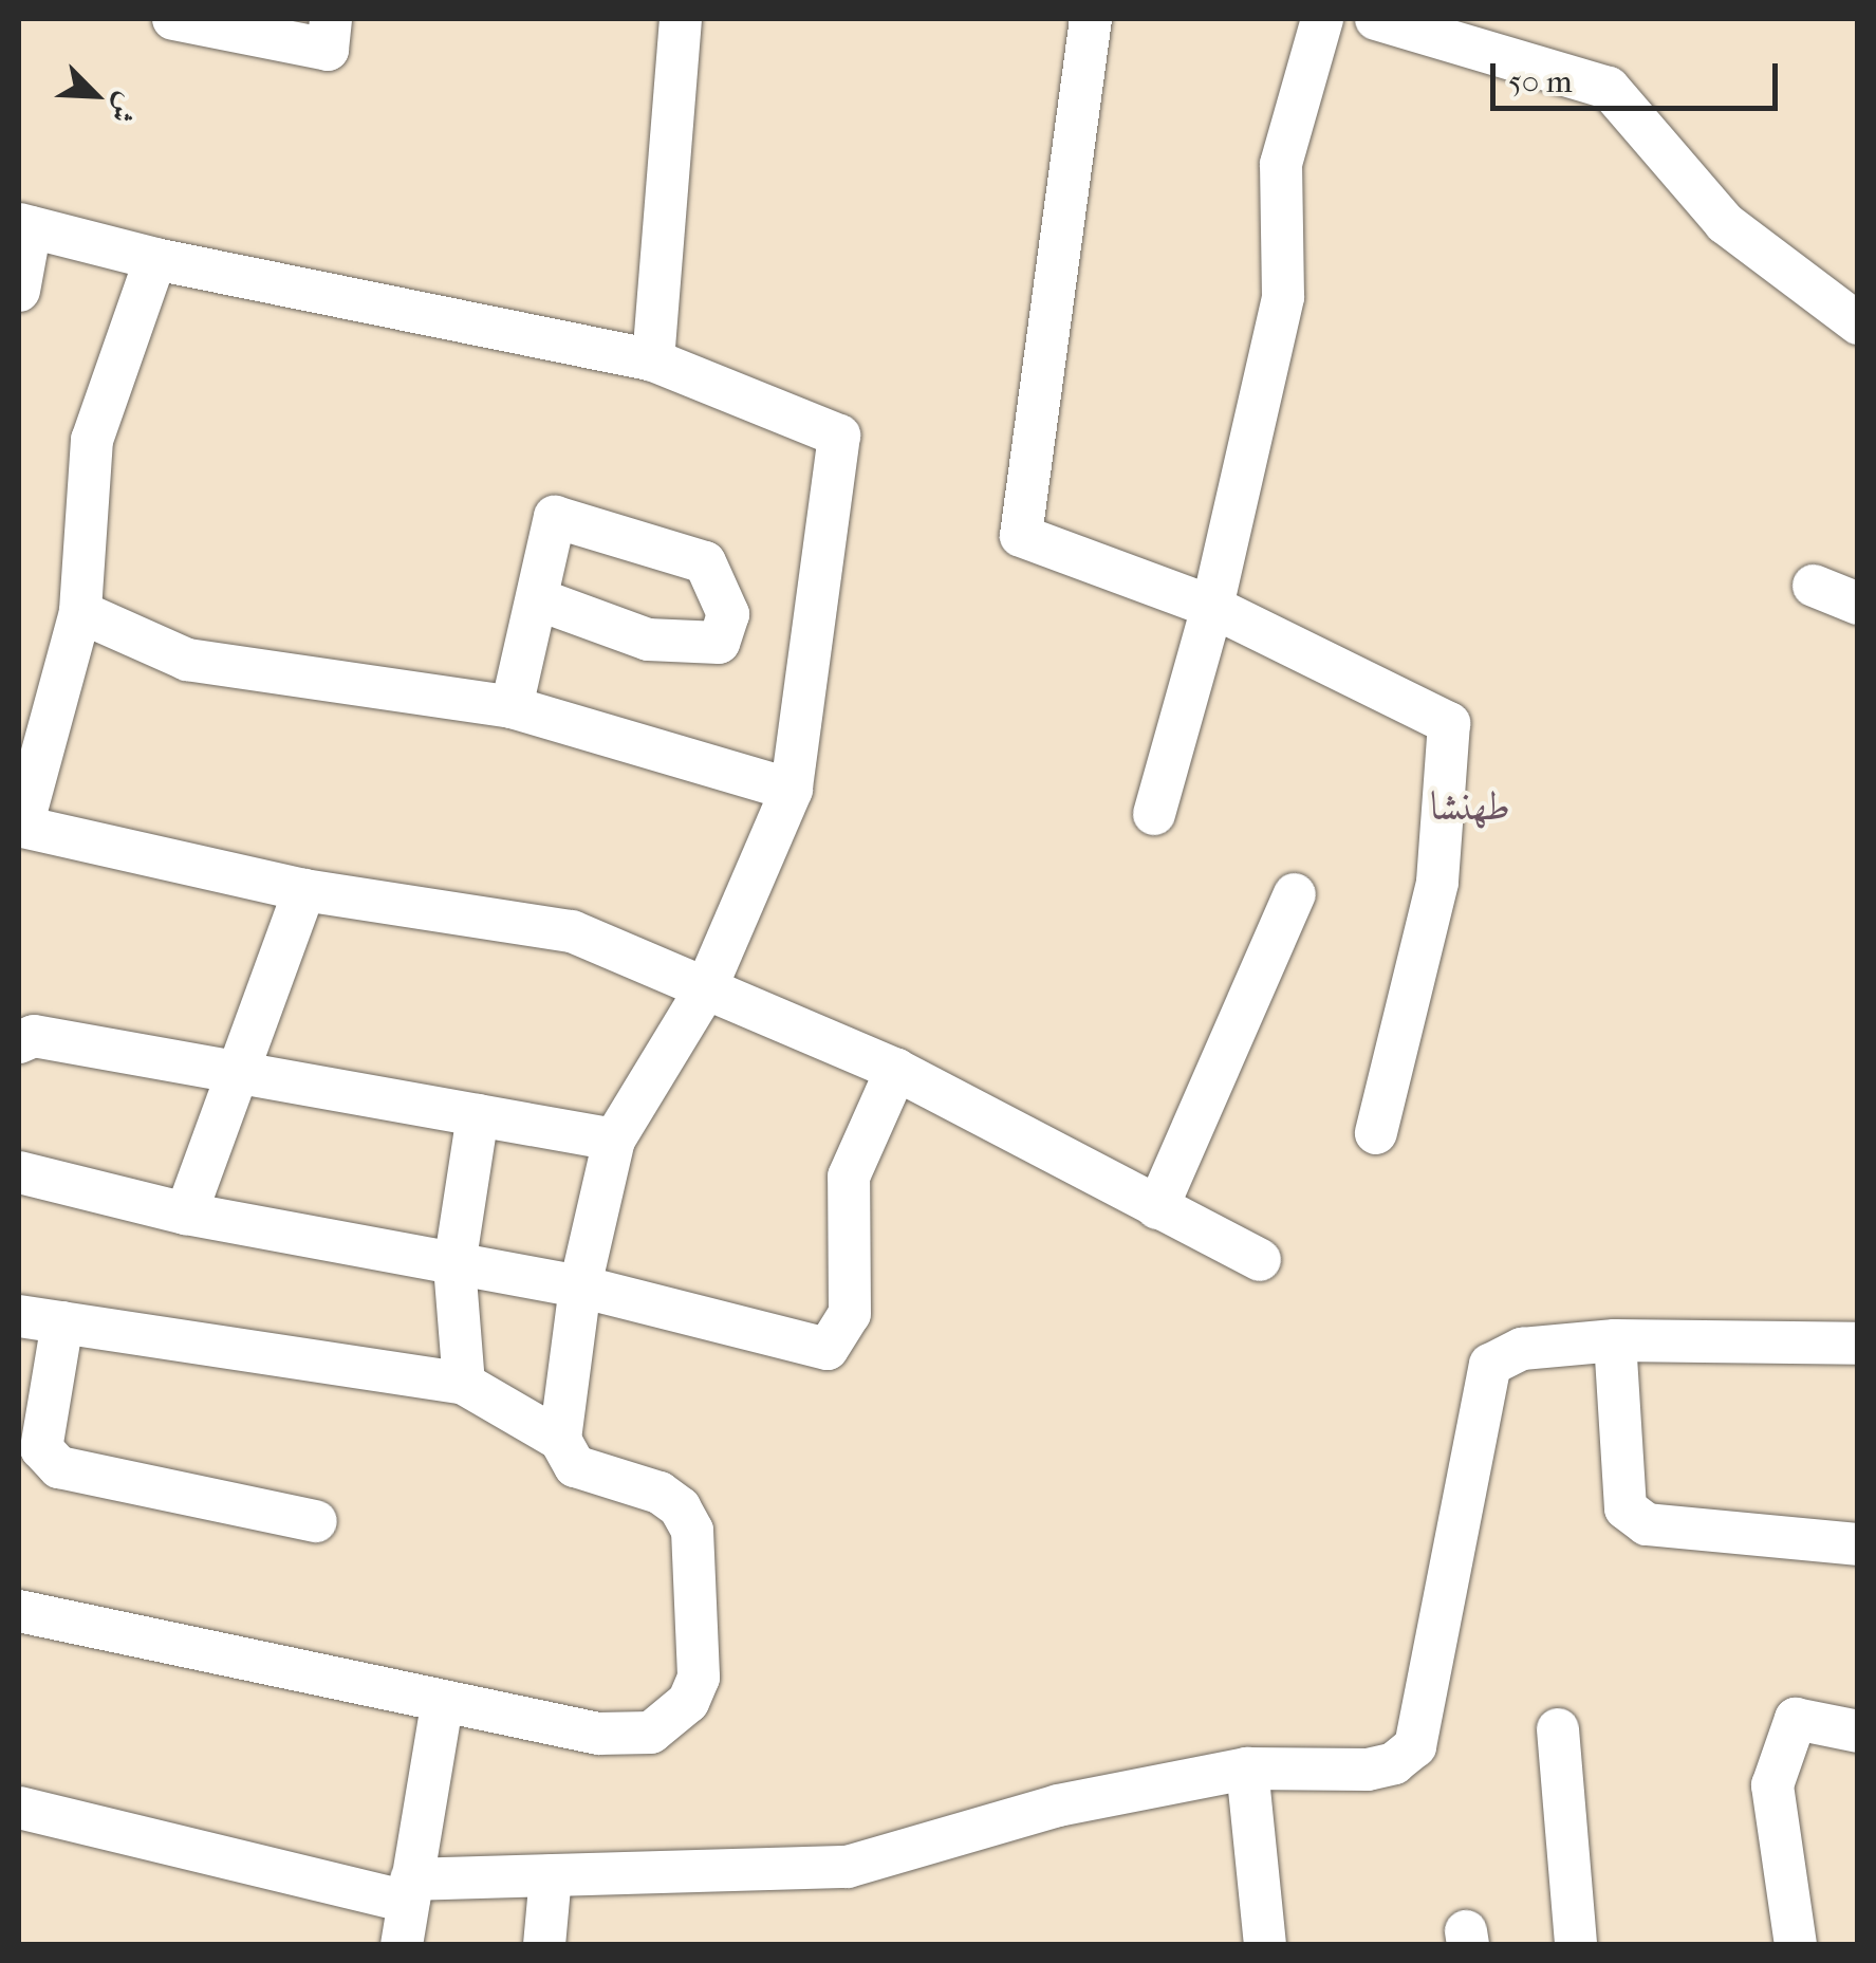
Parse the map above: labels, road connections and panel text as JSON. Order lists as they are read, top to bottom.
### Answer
{
  "districts": ["طهنشا"],
  "scale_bar": "50 m",
  "north": "bottom right"
}
